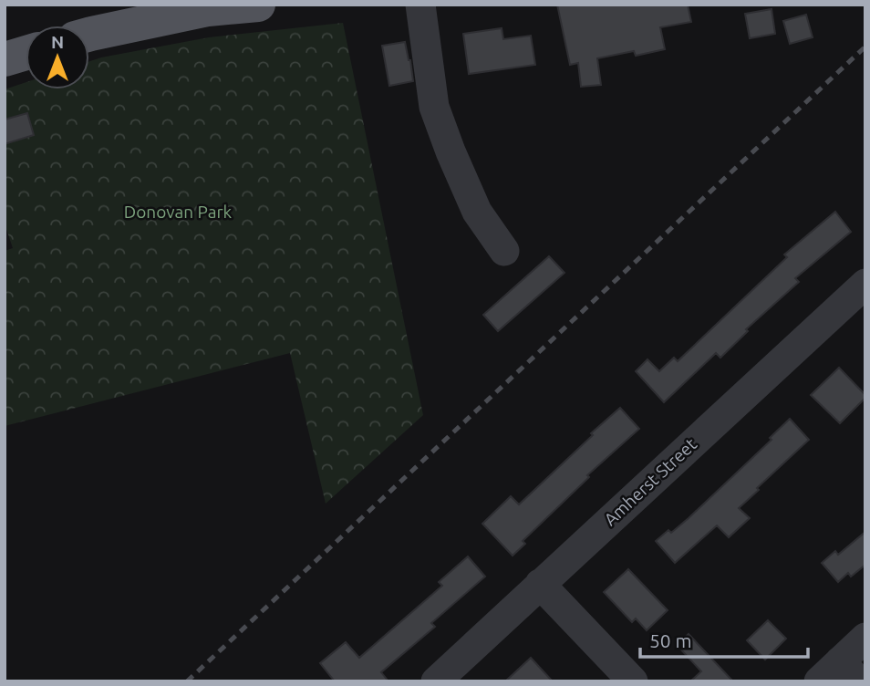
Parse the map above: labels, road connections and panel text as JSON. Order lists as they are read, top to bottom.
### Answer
{
  "streets": {
    "street": ["Amherst Street"]
  },
  "parks": ["Donovan Park"],
  "scale_bar": "50 m",
  "north": "top"
}
